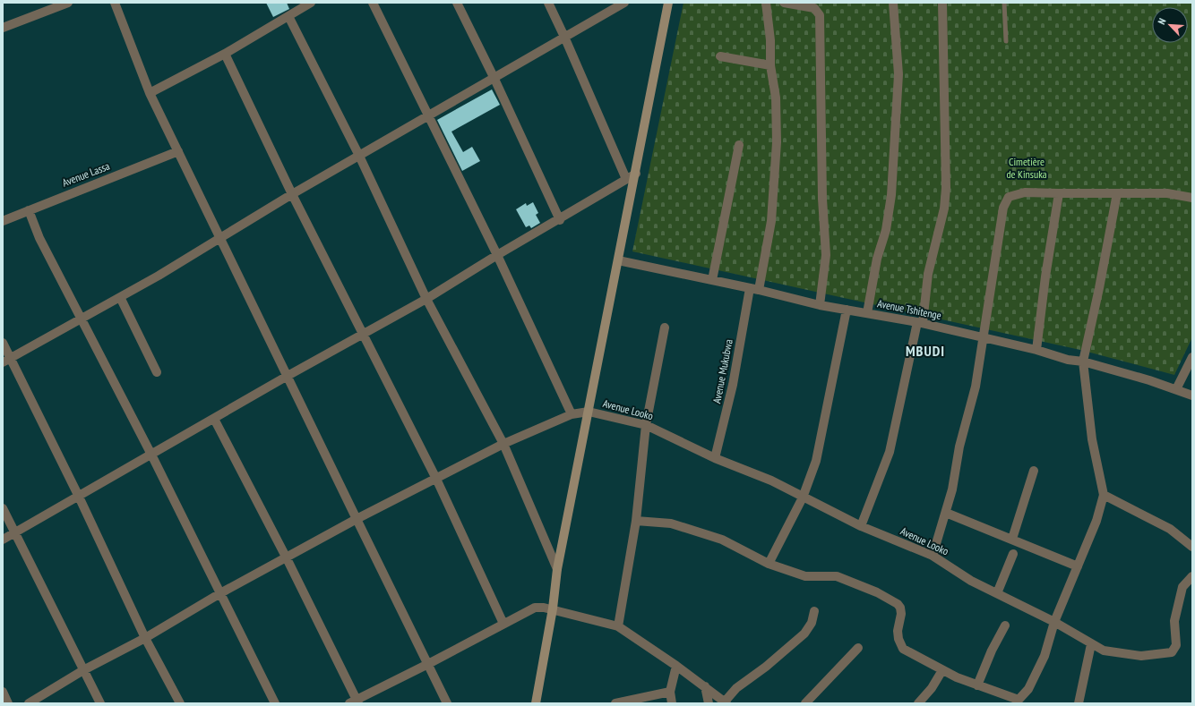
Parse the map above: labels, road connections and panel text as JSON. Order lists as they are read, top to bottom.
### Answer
{
  "streets": {
    "street": [
      "Avenue Lassa",
      "Avenue Tshitenge",
      "Avenue Mukubwa",
      "Avenue Looko"
    ]
  },
  "crossings": [
    ["Avenue Tshitenge", "Avenue Mukubwa"],
    ["Avenue Mukubwa", "Avenue Looko"]
  ],
  "districts": ["MBUDI"],
  "parks": ["Cimetière de Kinsuka"],
  "north": "top left"
}
